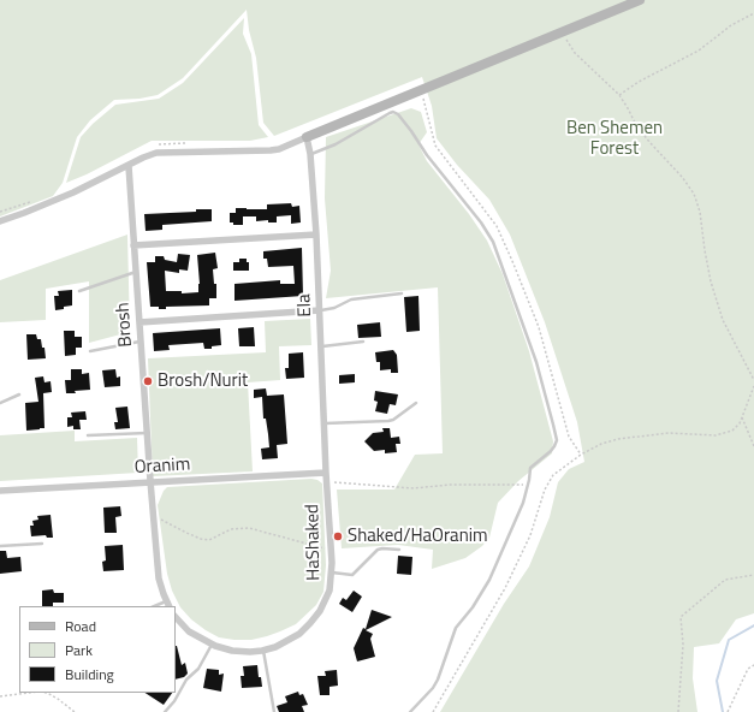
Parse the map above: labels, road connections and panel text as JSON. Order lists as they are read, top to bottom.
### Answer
{
  "streets": {
    "street": [
      "Ela",
      "Brosh",
      "Oranim",
      "HaShaked"
    ]
  },
  "crossings": [
    ["Ela", "Oranim"],
    ["Ela", "HaShaked"],
    ["Brosh", "Oranim"],
    ["Oranim", "HaShaked"]
  ],
  "parks": ["Ben Shemen Forest"],
  "places": ["Brosh/Nurit", "Shaked/HaOranim"],
  "legend": ["Road", "Park", "Building"]
}
